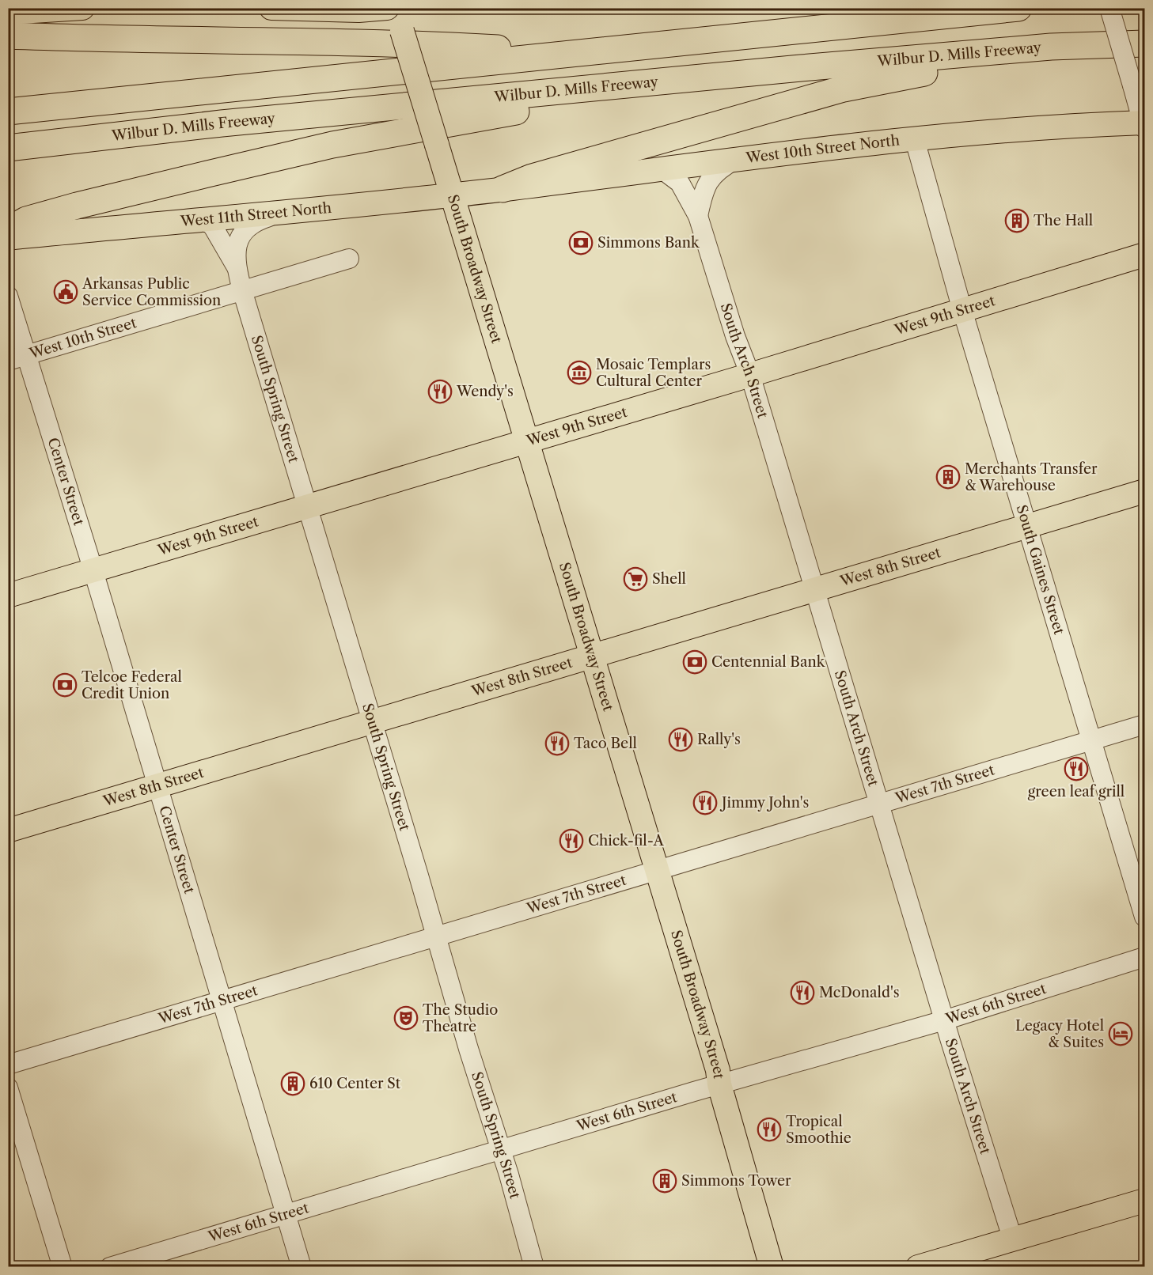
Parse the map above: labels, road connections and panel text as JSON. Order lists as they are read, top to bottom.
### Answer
{
  "streets": {
    "highway": ["Wilbur D. Mills Freeway"],
    "main road": [
      "West 10th Street North",
      "West 11th Street North",
      "South Broadway Street",
      "West 9th Street",
      "West 8th Street"
    ],
    "street": [
      "West 10th Street",
      "South Arch Street",
      "South Spring Street",
      "Center Street",
      "South Gaines Street",
      "West 7th Street",
      "West 6th Street"
    ]
  },
  "crossings": [
    ["West 10th Street North", "West 11th Street North"],
    ["West 10th Street North", "South Arch Street"],
    ["West 10th Street North", "South Gaines Street"],
    ["West 11th Street North", "South Broadway Street"],
    ["West 11th Street North", "South Spring Street"],
    ["South Broadway Street", "West 9th Street"],
    ["South Broadway Street", "West 8th Street"],
    ["South Broadway Street", "West 7th Street"],
    ["South Broadway Street", "West 6th Street"],
    ["West 9th Street", "South Arch Street"],
    ["West 9th Street", "South Spring Street"],
    ["West 9th Street", "Center Street"],
    ["West 9th Street", "South Gaines Street"],
    ["West 10th Street", "South Spring Street"],
    ["West 10th Street", "Center Street"],
    ["South Arch Street", "West 8th Street"],
    ["South Arch Street", "West 7th Street"],
    ["South Arch Street", "West 6th Street"],
    ["South Spring Street", "West 8th Street"],
    ["South Spring Street", "West 7th Street"],
    ["South Spring Street", "West 6th Street"],
    ["Center Street", "West 8th Street"],
    ["Center Street", "West 7th Street"],
    ["Center Street", "West 6th Street"],
    ["West 8th Street", "South Gaines Street"],
    ["South Gaines Street", "West 7th Street"]
  ],
  "places": {
    "building": [
      "The Hall",
      "Merchants Transfer & Warehouse",
      "610 Center St",
      "Simmons Tower"
    ],
    "bank": ["Simmons Bank", "Centennial Bank", "Telcoe Federal Credit Union"],
    "public building": ["Arkansas Public Service Commission"],
    "museum": ["Mosaic Templars Cultural Center"],
    "restaurant": [
      "Wendy's",
      "Rally's",
      "Taco Bell",
      "green leaf grill",
      "Jimmy John's",
      "Chick-fil-A",
      "McDonald's",
      "Tropical Smoothie"
    ],
    "supermarket": ["Shell"],
    "theatre": ["The Studio Theatre"],
    "hotel": ["Legacy Hotel & Suites"]
  }
}
